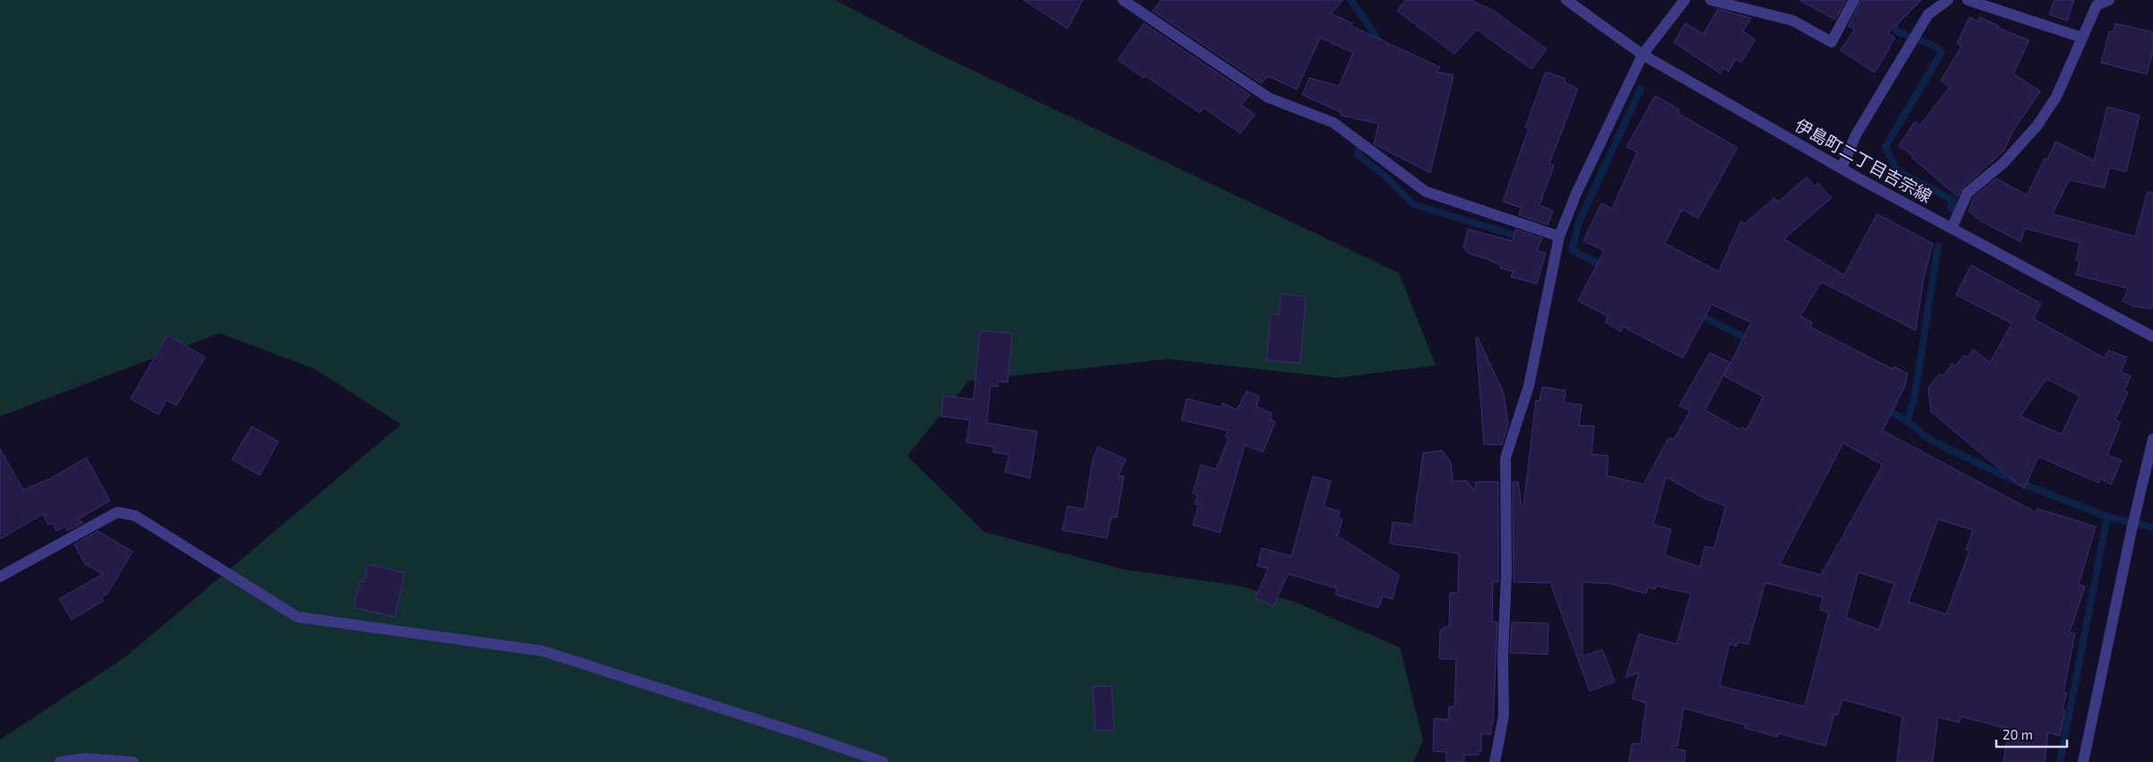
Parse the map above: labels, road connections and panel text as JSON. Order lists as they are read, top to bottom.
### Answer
{
  "streets": {
    "street": ["伊島町二丁目吉宗線"]
  },
  "scale_bar": "20 m"
}
